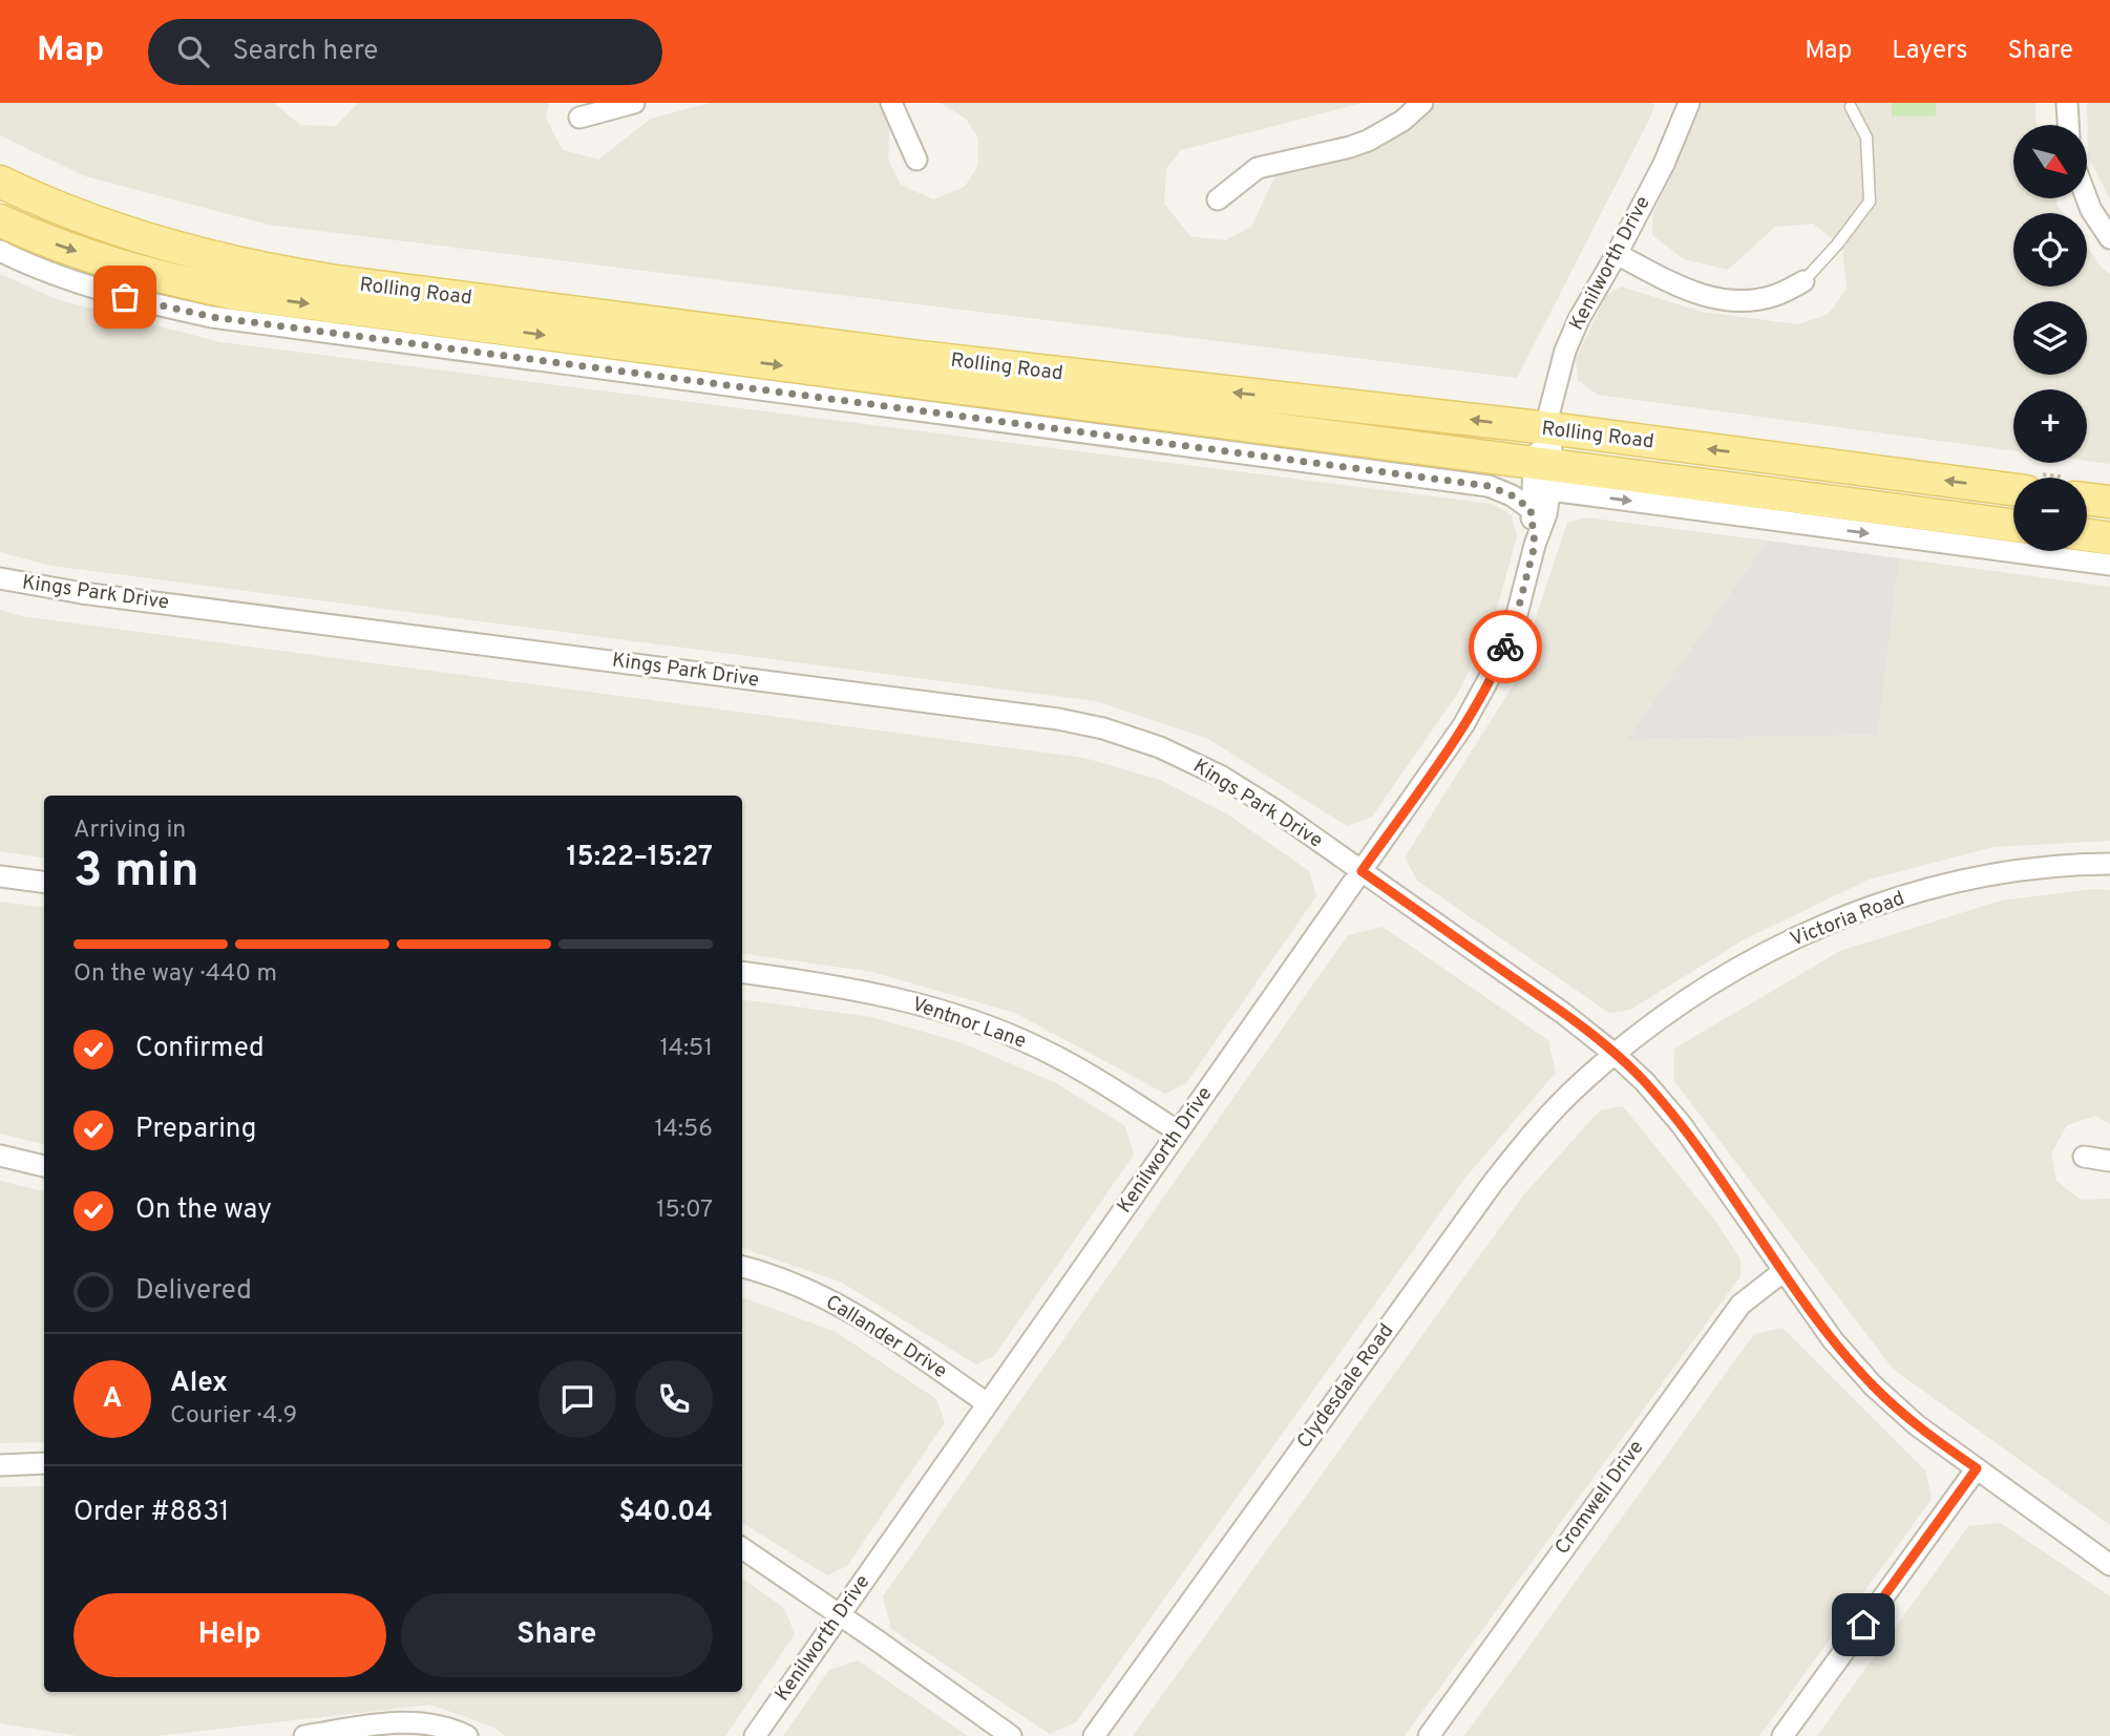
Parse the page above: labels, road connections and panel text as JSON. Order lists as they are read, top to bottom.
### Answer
{
  "streets": {
    "main road": ["Rolling Road"],
    "street": [
      "Kenilworth Drive",
      "Kings Park Drive",
      "Victoria Road",
      "Ventnor Lane",
      "Callander Drive",
      "Clydesdale Road",
      "Cromwell Drive"
    ]
  },
  "crossings": [
    ["Kenilworth Drive", "Rolling Road"],
    ["Kenilworth Drive", "Kings Park Drive"],
    ["Kenilworth Drive", "Ventnor Lane"],
    ["Kenilworth Drive", "Callander Drive"],
    ["Kings Park Drive", "Victoria Road"],
    ["Kings Park Drive", "Clydesdale Road"],
    ["Kings Park Drive", "Cromwell Drive"],
    ["Victoria Road", "Clydesdale Road"]
  ],
  "north": "bottom right",
  "page": {
    "header": "Map",
    "search": "Search here",
    "nav": ["Map", "Layers", "Share"],
    "map_buttons": ["+", "−"],
    "heading": ["3 min", "Arriving in", "15:22–15:27"],
    "panel": [
      "Alex",
      "Courier · 4.9",
      "Order #8831",
      "$40.04"
    ],
    "bar": "On the way · 440 m",
    "list": [
      ["Confirmed", "14:51"],
      ["Preparing", "14:56"],
      ["On the way", "15:07"],
      "Delivered"
    ],
    "round": "A",
    "buttons": ["Help", "Share"]
  }
}
